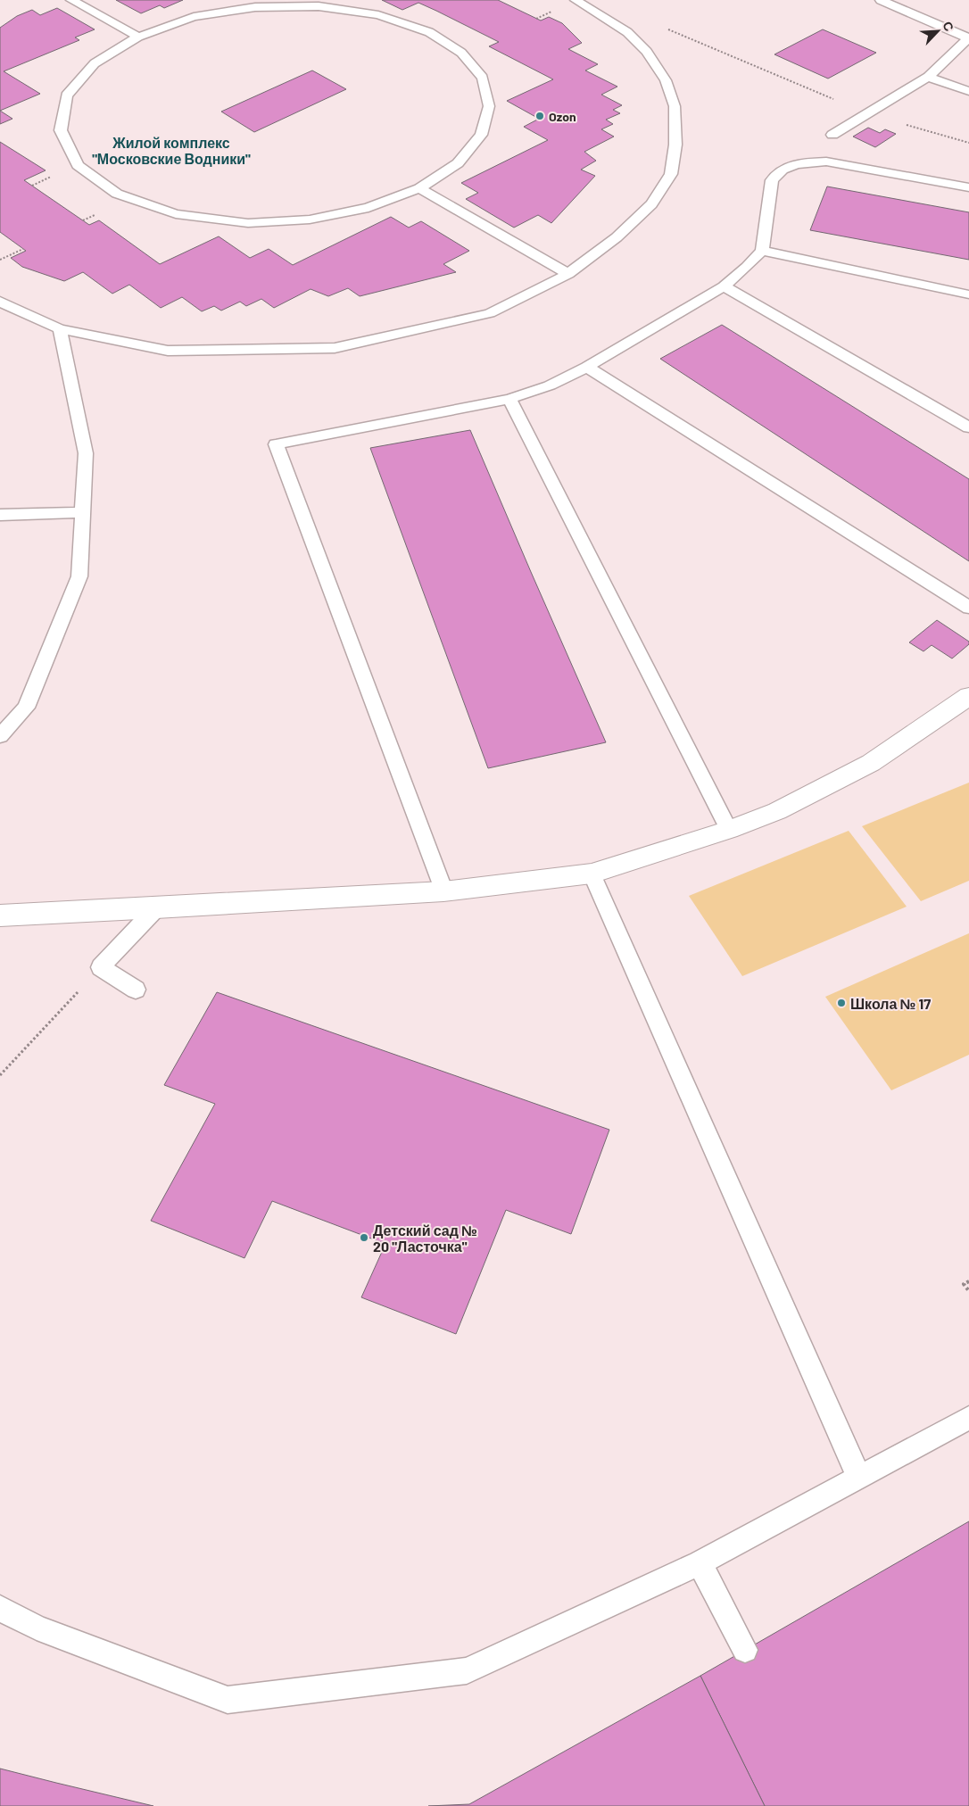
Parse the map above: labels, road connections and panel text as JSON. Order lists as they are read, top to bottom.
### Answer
{
  "districts": ["Жилой комплекс \"Московские Водники\""],
  "places": ["Ozon", "Школа № 17", "Детский сад № 20 \"Ласточка\""],
  "north": "top right"
}
